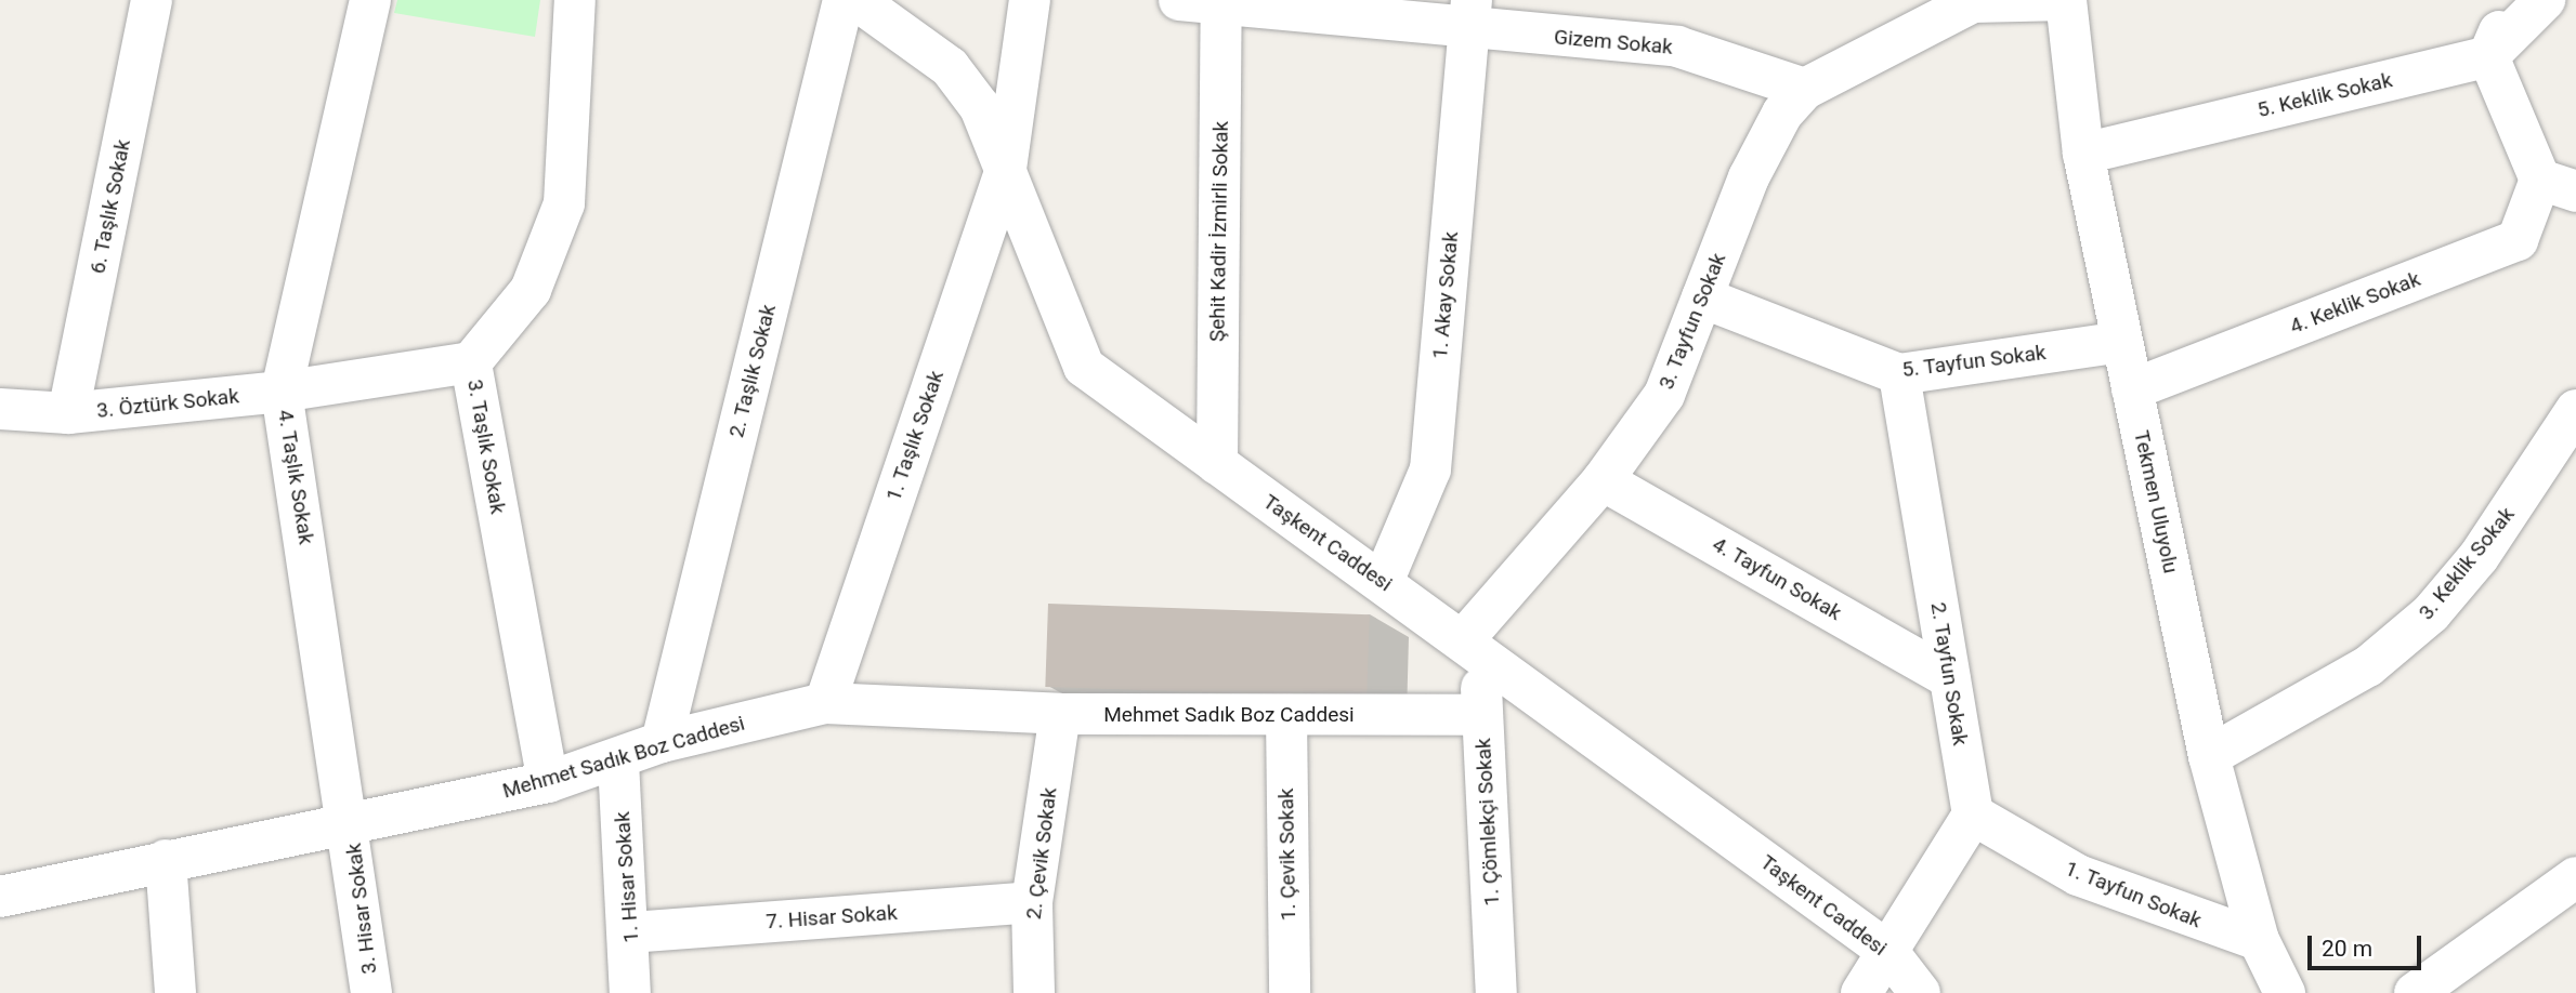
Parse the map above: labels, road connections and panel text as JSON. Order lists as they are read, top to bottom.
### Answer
{
  "streets": {
    "street": [
      "Gizem Sokak",
      "5. Keklik Sokak",
      "6. Taşlık Sokak",
      "Şehit Kadir İzmirli Sokak",
      "1. Akay Sokak",
      "4. Keklik Sokak",
      "3. Tayfun Sokak",
      "5. Tayfun Sokak",
      "2. Taşlık Sokak",
      "3. Öztürk Sokak",
      "1. Taşlık Sokak",
      "3. Taşlık Sokak",
      "4. Taşlık Sokak",
      "Tekmen Uluyolu",
      "Taşkent Caddesi",
      "3. Keklik Sokak",
      "4. Tayfun Sokak",
      "2. Tayfun Sokak",
      "Mehmet Sadık Boz Caddesi",
      "1. Çömlekçi Sokak",
      "2. Çevik Sokak",
      "1. Çevik Sokak",
      "1. Hisar Sokak",
      "1. Tayfun Sokak",
      "3. Hisar Sokak",
      "7. Hisar Sokak"
    ]
  },
  "crossings": [
    ["Gizem Sokak", "Şehit Kadir İzmirli Sokak"],
    ["Gizem Sokak", "1. Akay Sokak"],
    ["Gizem Sokak", "3. Tayfun Sokak"],
    ["5. Keklik Sokak", "Tekmen Uluyolu"],
    ["6. Taşlık Sokak", "3. Öztürk Sokak"],
    ["Şehit Kadir İzmirli Sokak", "Taşkent Caddesi"],
    ["1. Akay Sokak", "Taşkent Caddesi"],
    ["4. Keklik Sokak", "Tekmen Uluyolu"],
    ["3. Tayfun Sokak", "5. Tayfun Sokak"],
    ["3. Tayfun Sokak", "Taşkent Caddesi"],
    ["3. Tayfun Sokak", "4. Tayfun Sokak"],
    ["3. Tayfun Sokak", "1. Çömlekçi Sokak"],
    ["5. Tayfun Sokak", "Tekmen Uluyolu"],
    ["5. Tayfun Sokak", "2. Tayfun Sokak"],
    ["2. Taşlık Sokak", "Mehmet Sadık Boz Caddesi"],
    ["3. Öztürk Sokak", "3. Taşlık Sokak"],
    ["3. Öztürk Sokak", "4. Taşlık Sokak"],
    ["1. Taşlık Sokak", "Taşkent Caddesi"],
    ["1. Taşlık Sokak", "Mehmet Sadık Boz Caddesi"],
    ["3. Taşlık Sokak", "Mehmet Sadık Boz Caddesi"],
    ["4. Taşlık Sokak", "Mehmet Sadık Boz Caddesi"],
    ["4. Taşlık Sokak", "3. Hisar Sokak"],
    ["Tekmen Uluyolu", "3. Keklik Sokak"],
    ["Tekmen Uluyolu", "1. Tayfun Sokak"],
    ["Taşkent Caddesi", "1. Çömlekçi Sokak"],
    ["4. Tayfun Sokak", "2. Tayfun Sokak"],
    ["2. Tayfun Sokak", "1. Tayfun Sokak"],
    ["Mehmet Sadık Boz Caddesi", "1. Çömlekçi Sokak"],
    ["Mehmet Sadık Boz Caddesi", "2. Çevik Sokak"],
    ["Mehmet Sadık Boz Caddesi", "1. Çevik Sokak"],
    ["Mehmet Sadık Boz Caddesi", "1. Hisar Sokak"],
    ["Mehmet Sadık Boz Caddesi", "3. Hisar Sokak"],
    ["2. Çevik Sokak", "7. Hisar Sokak"],
    ["1. Hisar Sokak", "7. Hisar Sokak"]
  ],
  "scale_bar": "20 m"
}
